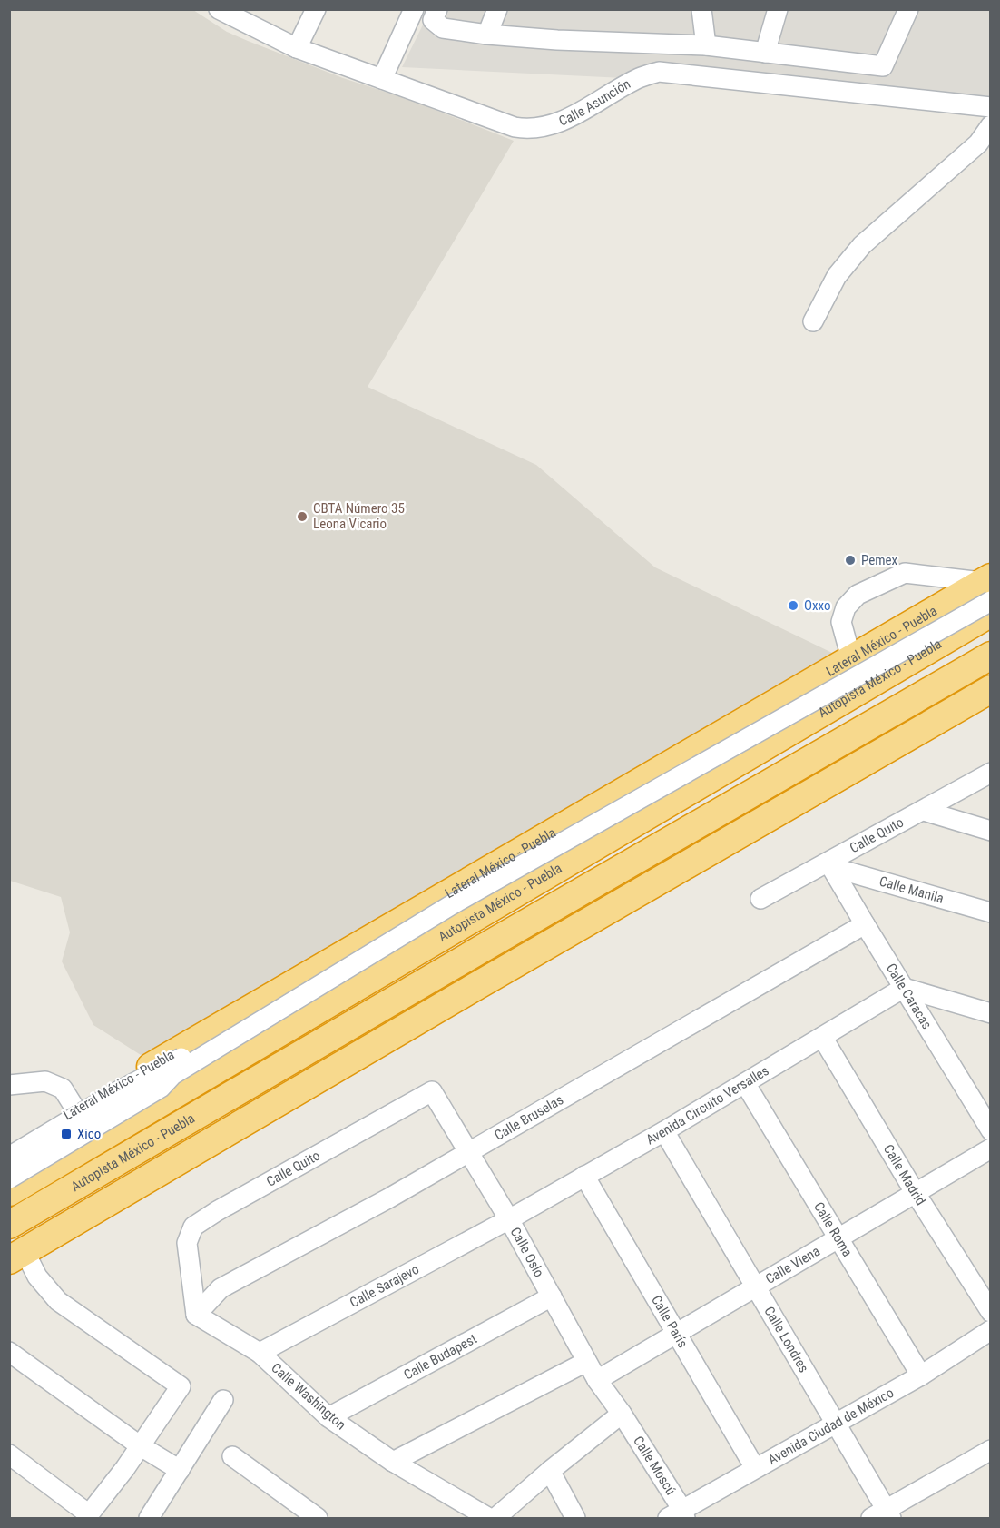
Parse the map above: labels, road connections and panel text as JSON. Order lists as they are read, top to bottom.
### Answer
{
  "streets": {
    "highway": ["Lateral México - Puebla", "Autopista México - Puebla"],
    "street": [
      "Calle Asunción",
      "Calle Quito",
      "Calle Manila",
      "Calle Caracas",
      "Avenida Circuito Versalles",
      "Calle Bruselas",
      "Calle Madrid",
      "Calle Roma",
      "Calle Oslo",
      "Calle Viena",
      "Calle Sarajevo",
      "Calle París",
      "Calle Londres",
      "Calle Budapest",
      "Calle Washington",
      "Avenida Ciudad de México",
      "Calle Moscú"
    ]
  },
  "crossings": [
    ["Calle Quito", "Calle Manila"],
    ["Calle Quito", "Calle Caracas"],
    ["Calle Quito", "Calle Bruselas"],
    ["Calle Quito", "Calle Oslo"],
    ["Calle Quito", "Calle Washington"],
    ["Calle Manila", "Calle Caracas"],
    ["Calle Caracas", "Avenida Circuito Versalles"],
    ["Calle Caracas", "Calle Bruselas"],
    ["Avenida Circuito Versalles", "Calle Madrid"],
    ["Avenida Circuito Versalles", "Calle Roma"],
    ["Avenida Circuito Versalles", "Calle Oslo"],
    ["Avenida Circuito Versalles", "Calle Sarajevo"],
    ["Avenida Circuito Versalles", "Calle París"],
    ["Avenida Circuito Versalles", "Calle Londres"],
    ["Calle Bruselas", "Calle Oslo"],
    ["Calle Bruselas", "Calle Washington"],
    ["Calle Madrid", "Calle Viena"],
    ["Calle Roma", "Calle Viena"],
    ["Calle Roma", "Avenida Ciudad de México"],
    ["Calle Oslo", "Calle Viena"],
    ["Calle Oslo", "Calle Sarajevo"],
    ["Calle Oslo", "Calle Budapest"],
    ["Calle Oslo", "Calle Moscú"],
    ["Calle Viena", "Calle París"],
    ["Calle Viena", "Calle Londres"],
    ["Calle Sarajevo", "Calle Washington"],
    ["Calle París", "Avenida Ciudad de México"],
    ["Calle Londres", "Avenida Ciudad de México"],
    ["Calle Budapest", "Calle Washington"],
    ["Avenida Ciudad de México", "Calle Moscú"]
  ],
  "places": {
    "other": ["CBTA Número 35 Leona Vicario", "Pemex", "Oxxo"],
    "transit": ["Xico"]
  }
}
